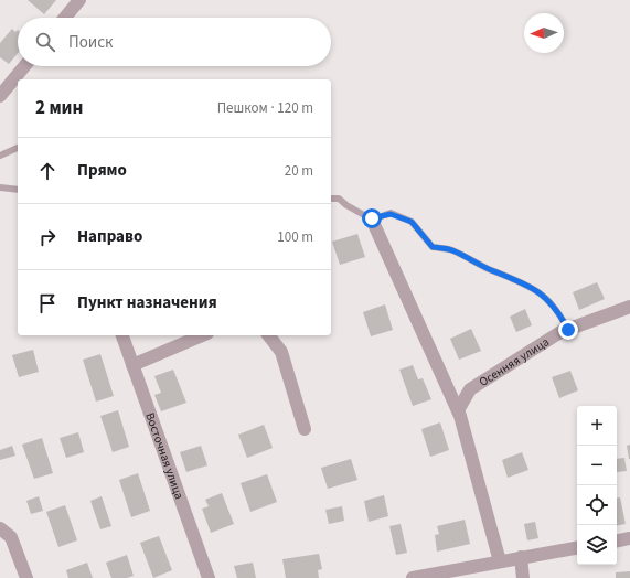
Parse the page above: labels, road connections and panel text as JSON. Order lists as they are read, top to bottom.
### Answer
{
  "streets": {
    "street": ["Осенняя улица", "Восточная улица"]
  },
  "north": "left",
  "page": {
    "search": "Поиск",
    "heading": ["2 мин", "Пешком · 120 m"],
    "list": [
      ["Прямо", "20 m"],
      ["Направо", "100 m"],
      "Пункт назначения"
    ],
    "map_buttons": ["+", "−"]
  }
}
